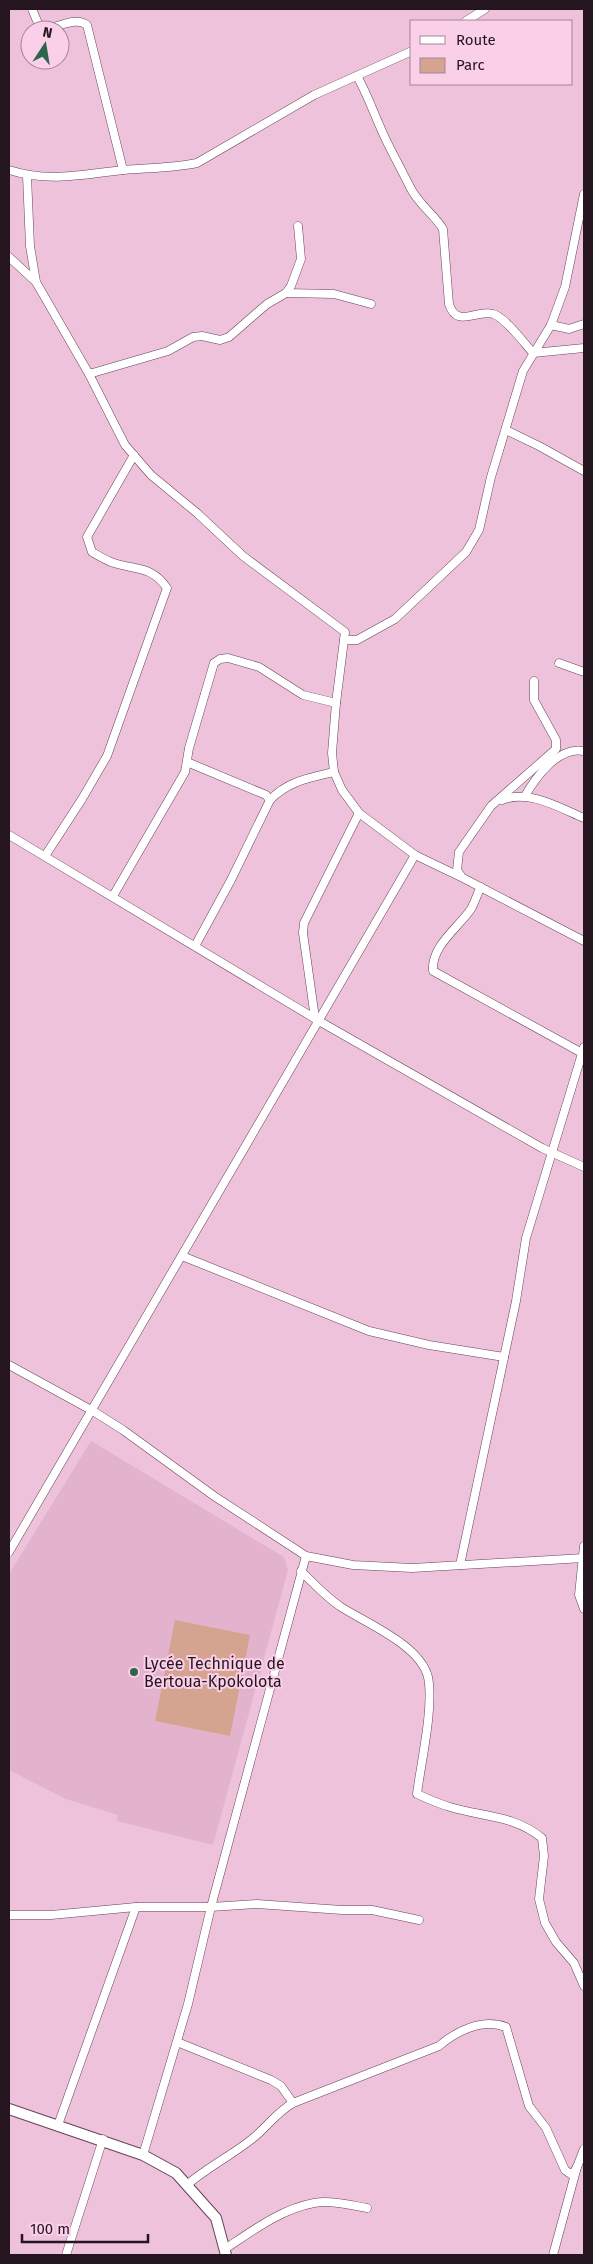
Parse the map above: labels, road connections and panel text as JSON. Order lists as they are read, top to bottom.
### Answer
{
  "places": ["Lycée Technique de Bertoua-Kpokolota"],
  "legend": ["Route", "Parc"],
  "scale_bar": "100 m",
  "north": "top"
}
